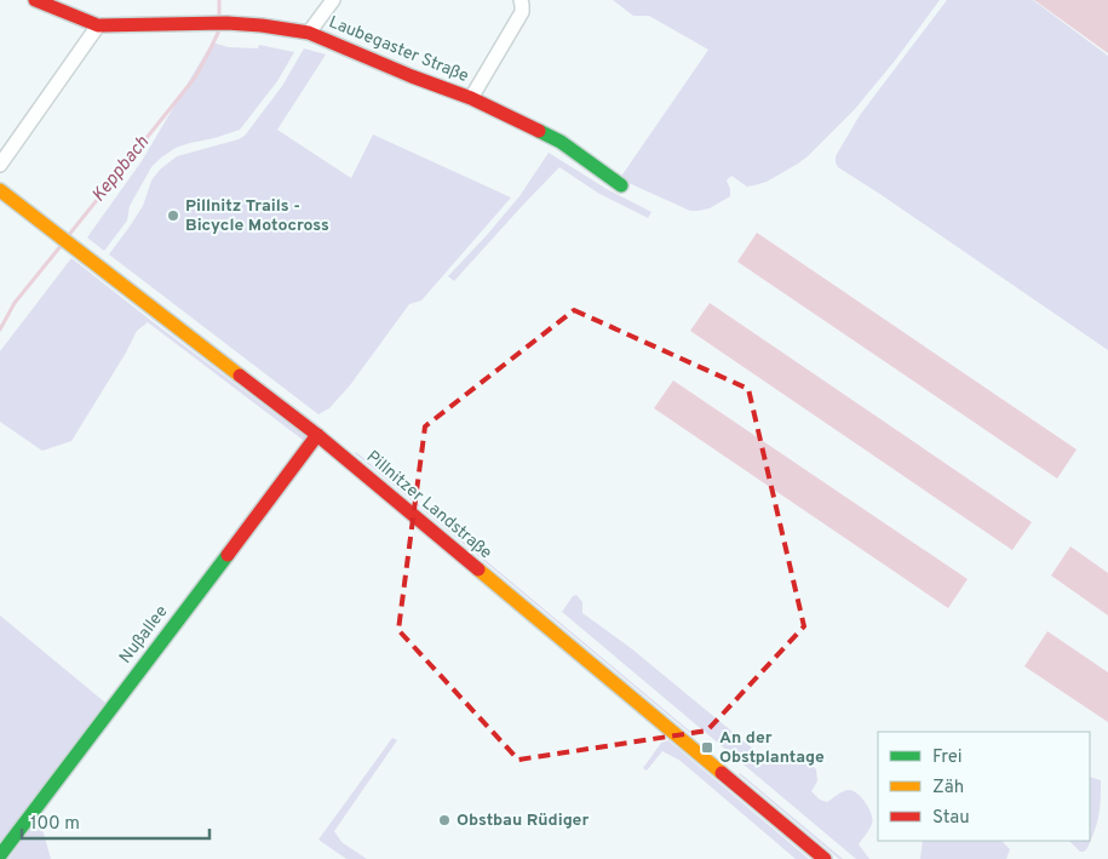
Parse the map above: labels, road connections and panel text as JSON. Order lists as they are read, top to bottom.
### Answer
{
  "streets": {
    "street": ["Laubegaster Straße", "Pillnitzer Landstraße", "Nußallee"]
  },
  "crossings": [
    ["Pillnitzer Landstraße", "Nußallee"]
  ],
  "water": ["Keppbach"],
  "places": {
    "other": ["Pillnitz Trails - Bicycle Motocross", "Obstbau Rüdiger"],
    "transit": ["An der Obstplantage"]
  },
  "legend": ["Frei", "Zäh", "Stau"],
  "scale_bar": "100 m"
}
